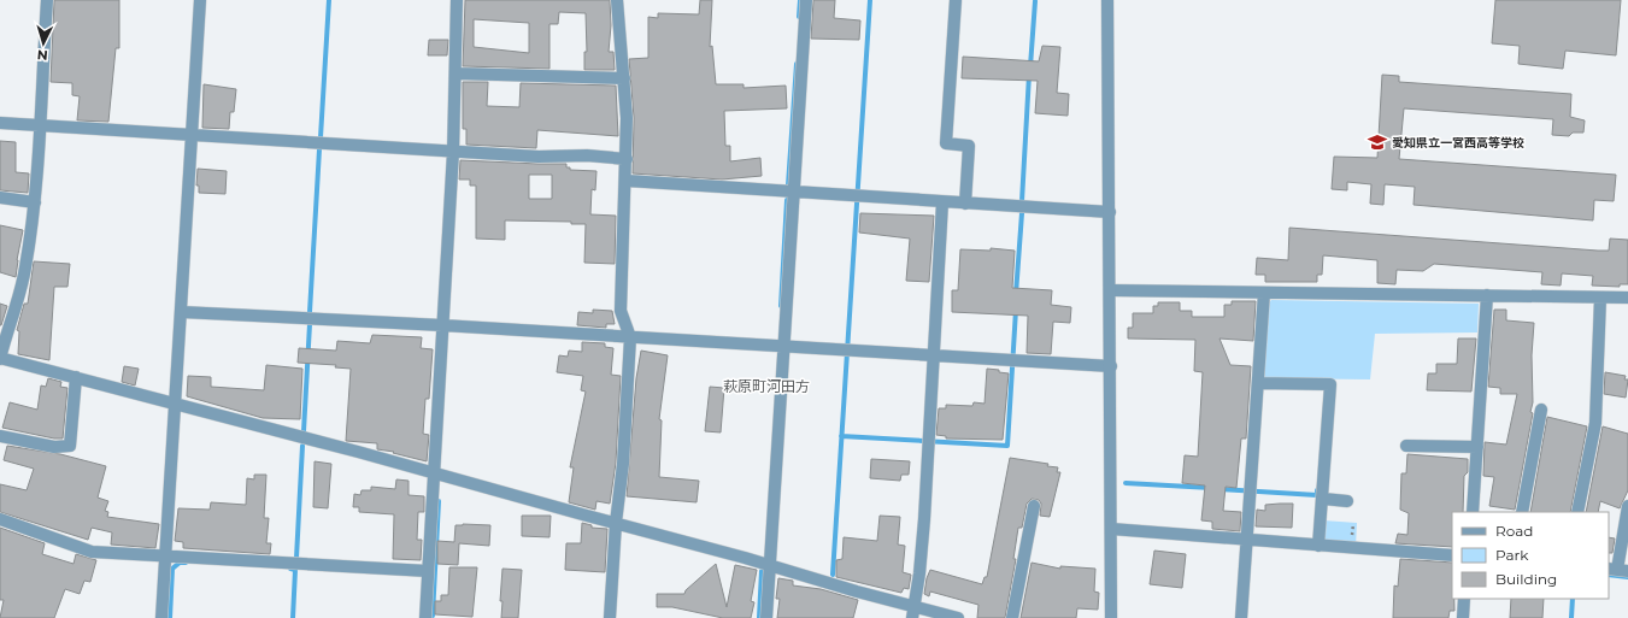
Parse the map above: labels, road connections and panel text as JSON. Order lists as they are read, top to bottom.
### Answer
{
  "districts": ["萩原町河田方"],
  "places": {
    "school or university": ["愛知県立一宮西高等学校"]
  },
  "legend": ["Road", "Park", "Building"],
  "north": "bottom"
}
